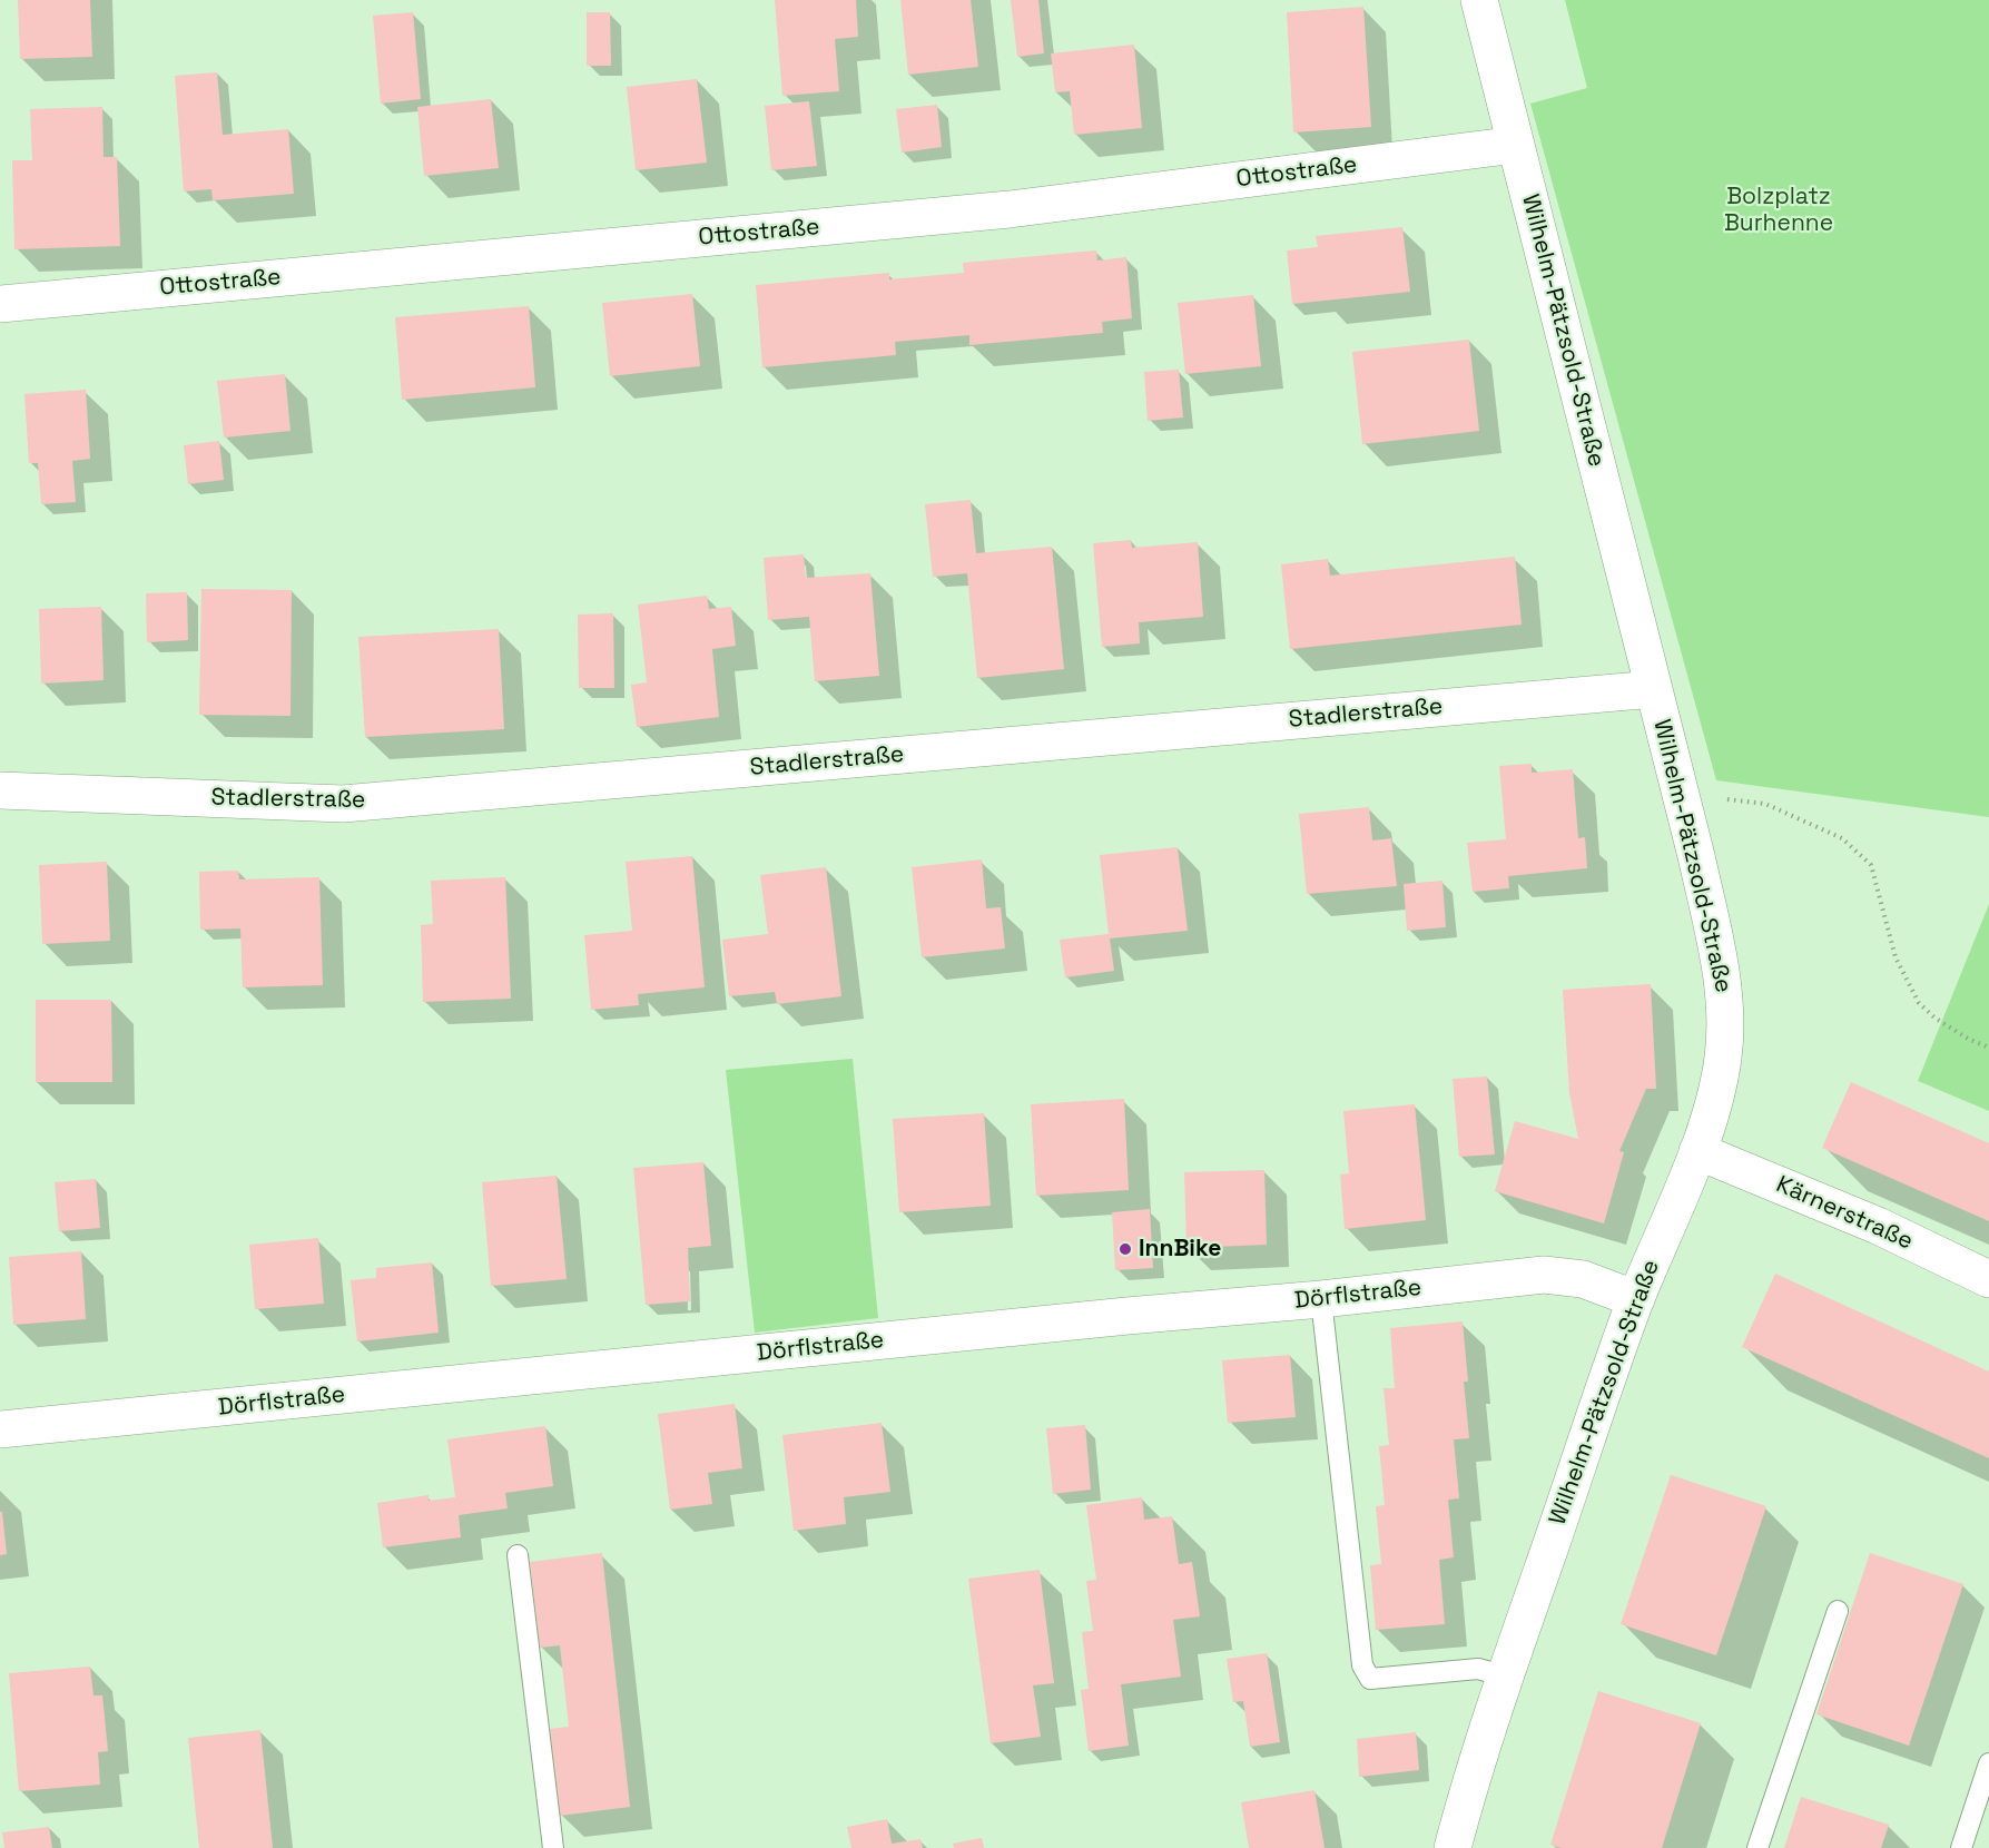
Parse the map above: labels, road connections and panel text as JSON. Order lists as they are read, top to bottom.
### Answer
{
  "streets": {
    "street": [
      "Ottostraße",
      "Wilhelm-Pätzsold-Straße",
      "Stadlerstraße",
      "Kärnerstraße",
      "Dörflstraße"
    ]
  },
  "crossings": [
    ["Ottostraße", "Wilhelm-Pätzsold-Straße"],
    ["Wilhelm-Pätzsold-Straße", "Stadlerstraße"],
    ["Wilhelm-Pätzsold-Straße", "Kärnerstraße"],
    ["Wilhelm-Pätzsold-Straße", "Dörflstraße"]
  ],
  "parks": ["Bolzplatz Burhenne"],
  "places": ["InnBike"]
}
